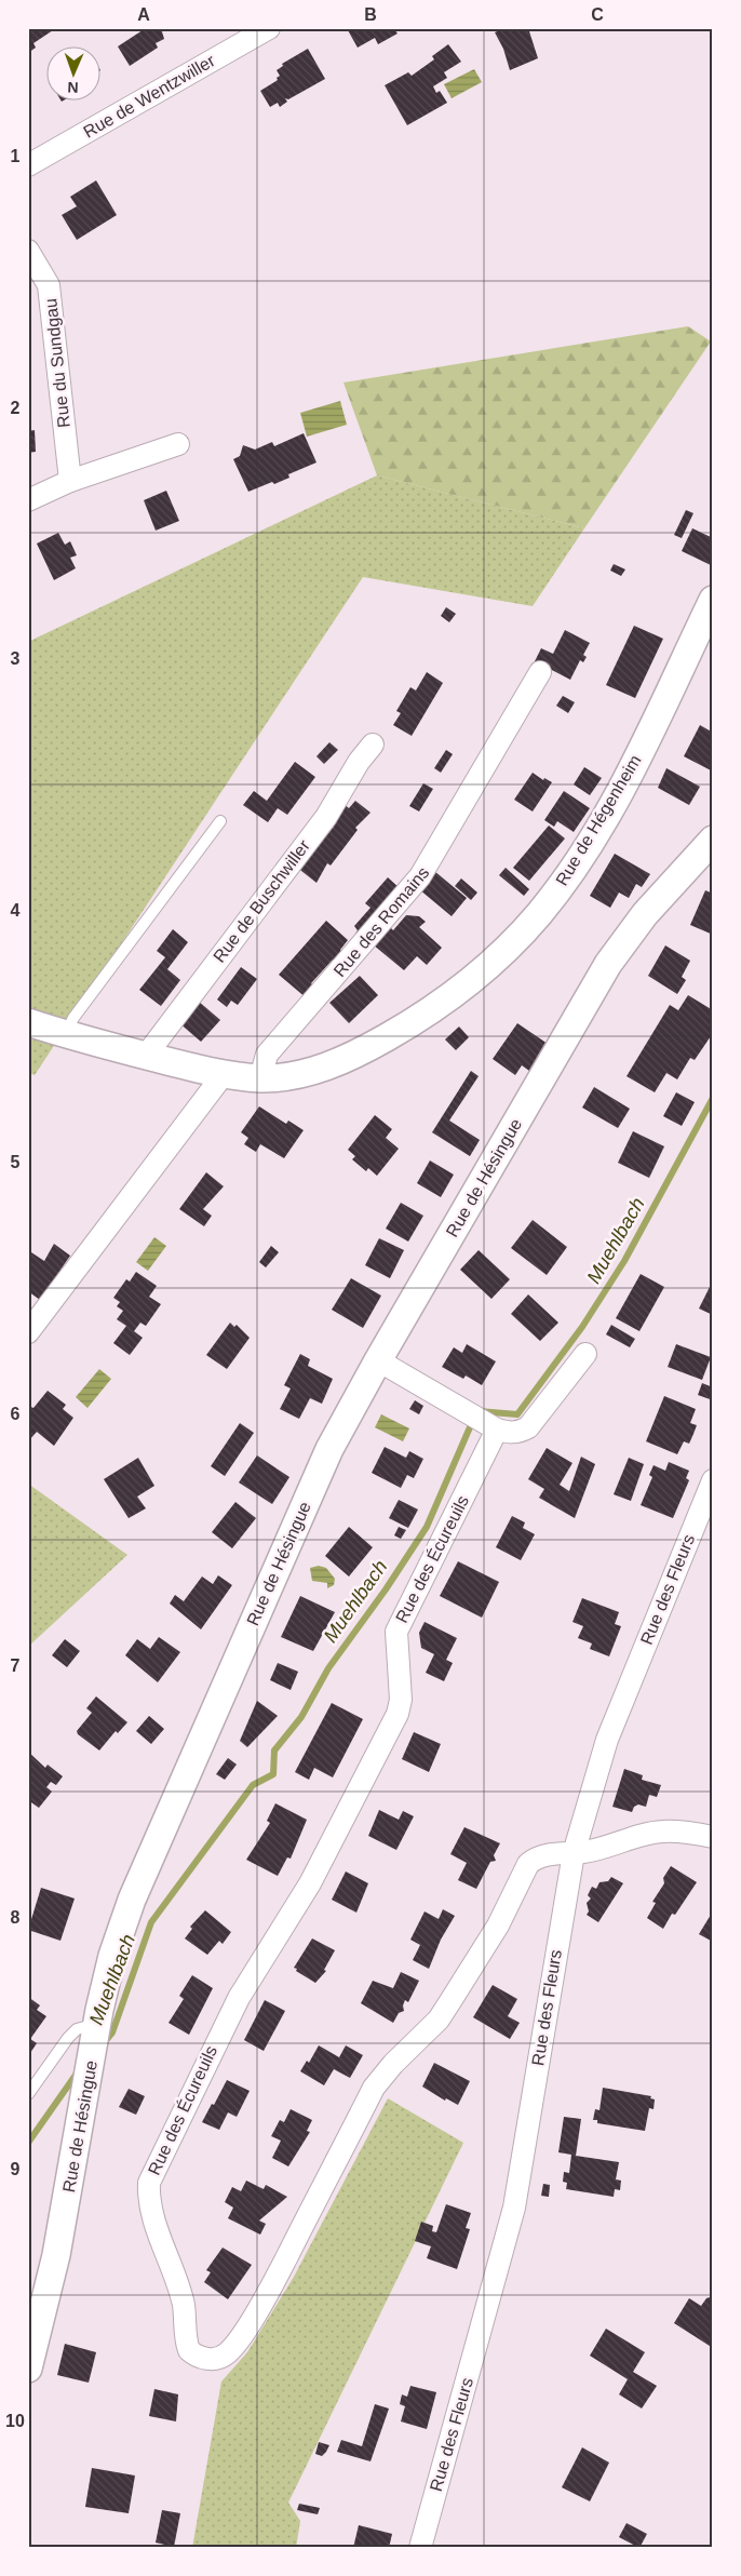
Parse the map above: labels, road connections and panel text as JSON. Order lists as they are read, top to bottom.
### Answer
{
  "streets": {
    "street": [
      "Rue de Wentzwiller",
      "Rue du Sundgau",
      "Rue de Hégenheim",
      "Rue de Buschwiller",
      "Rue des Romains",
      "Rue de Hésingue",
      "Rue des Écureuils",
      "Rue des Fleurs"
    ]
  },
  "crossings": [
    ["Rue de Hégenheim", "Rue de Buschwiller"],
    ["Rue de Hégenheim", "Rue des Romains"],
    ["Rue des Écureuils", "Rue des Fleurs"]
  ],
  "water": ["Muehlbach"],
  "north": "bottom",
  "grid": {
    "columns": ["A", "B", "C"],
    "rows": [
      "1",
      "2",
      "3",
      "4",
      "5",
      "6",
      "7",
      "8",
      "9",
      "10"
    ]
  }
}
